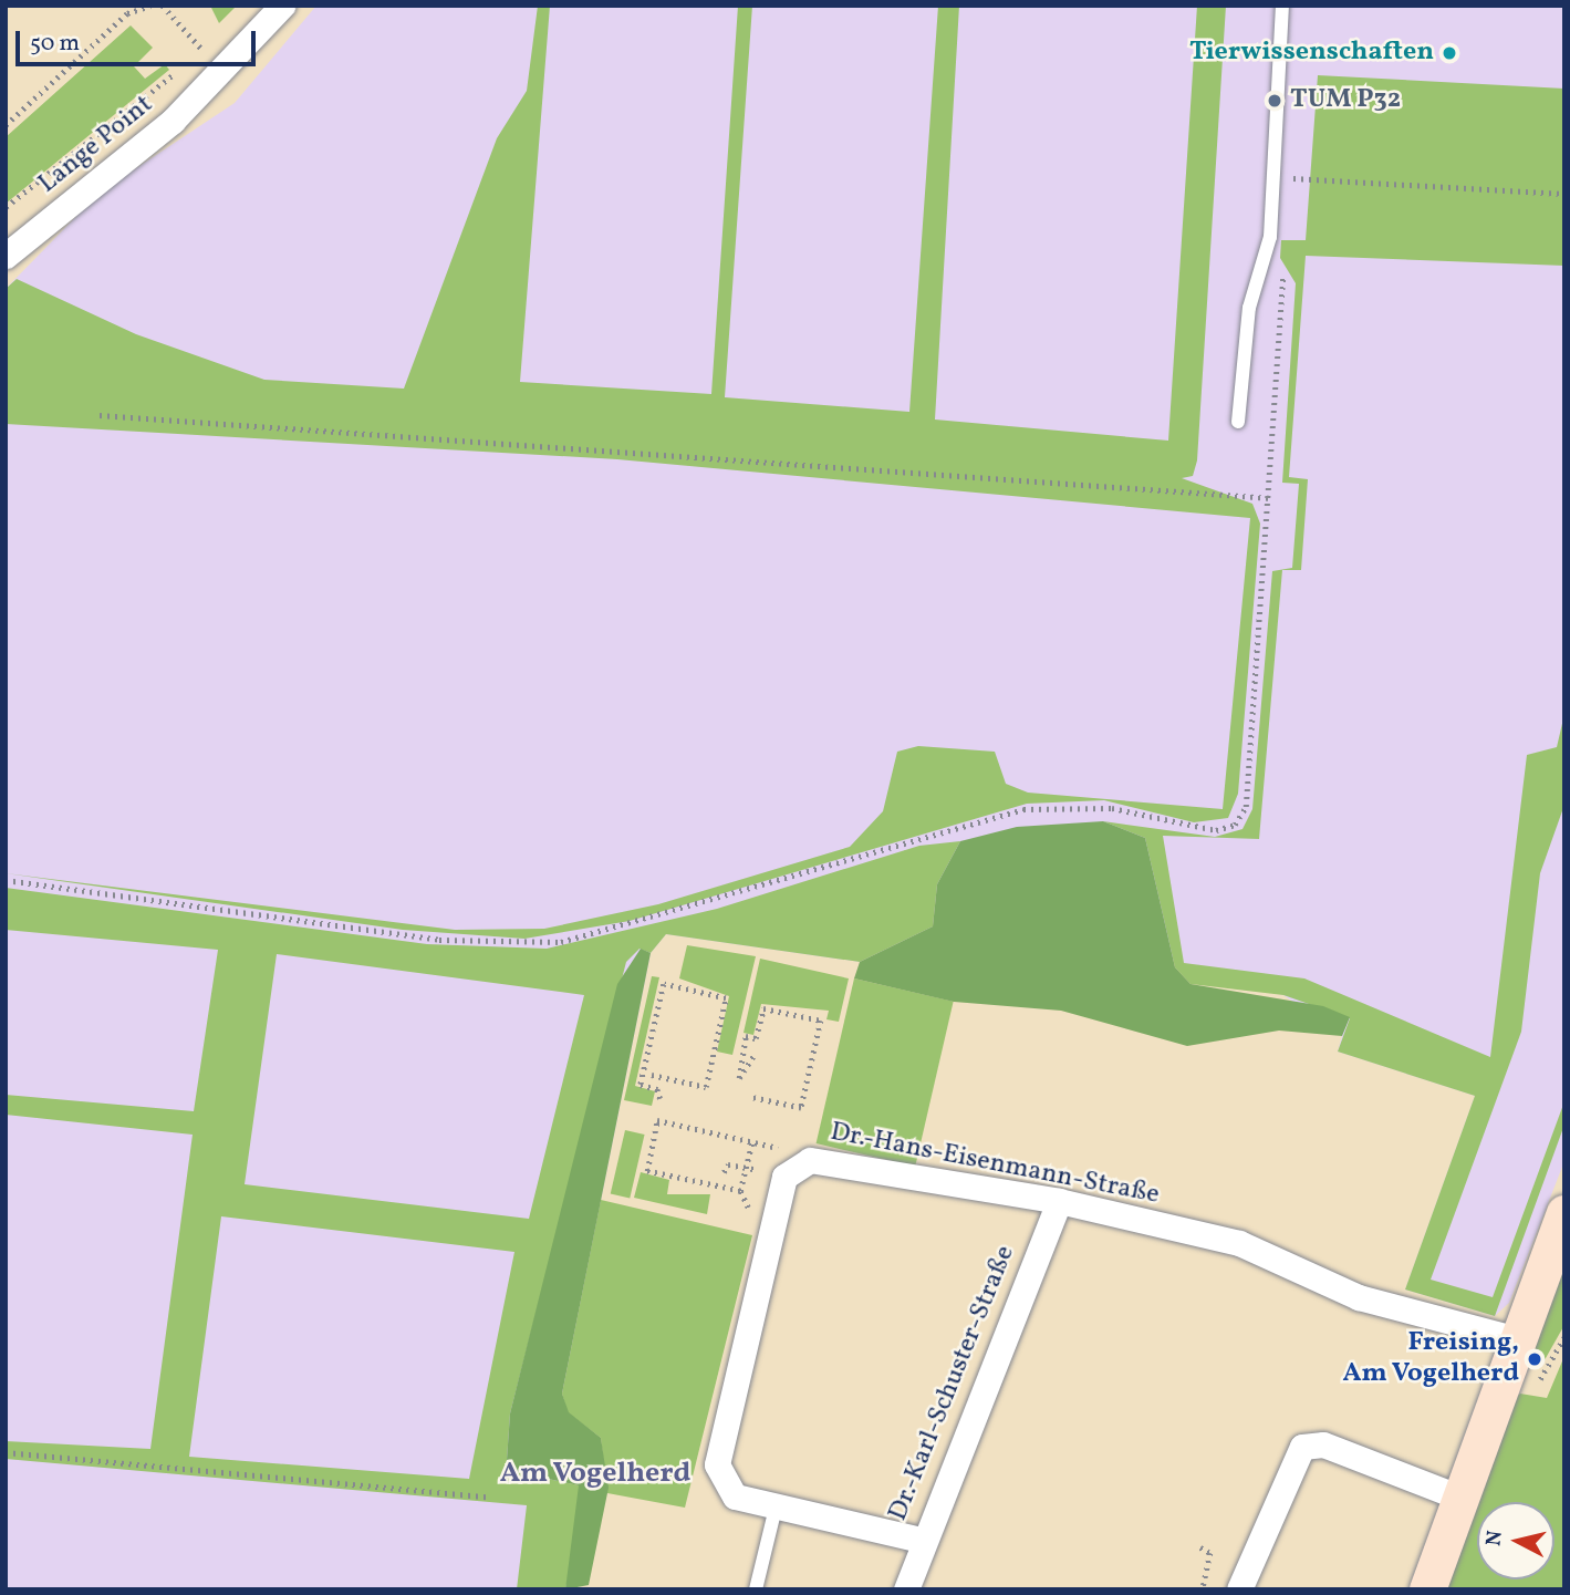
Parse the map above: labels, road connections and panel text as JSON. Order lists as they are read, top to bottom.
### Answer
{
  "streets": {
    "street": ["Lange Point", "Dr.-Hans-Eisenmann-Straße", "Dr.-Karl-Schuster-Straße"]
  },
  "crossings": [
    ["Dr.-Hans-Eisenmann-Straße", "Dr.-Karl-Schuster-Straße"]
  ],
  "districts": ["Am Vogelherd"],
  "places": ["Tierwissenschaften", "TUM P32", "Freising, Am Vogelherd"],
  "scale_bar": "50 m",
  "north": "left"
}
